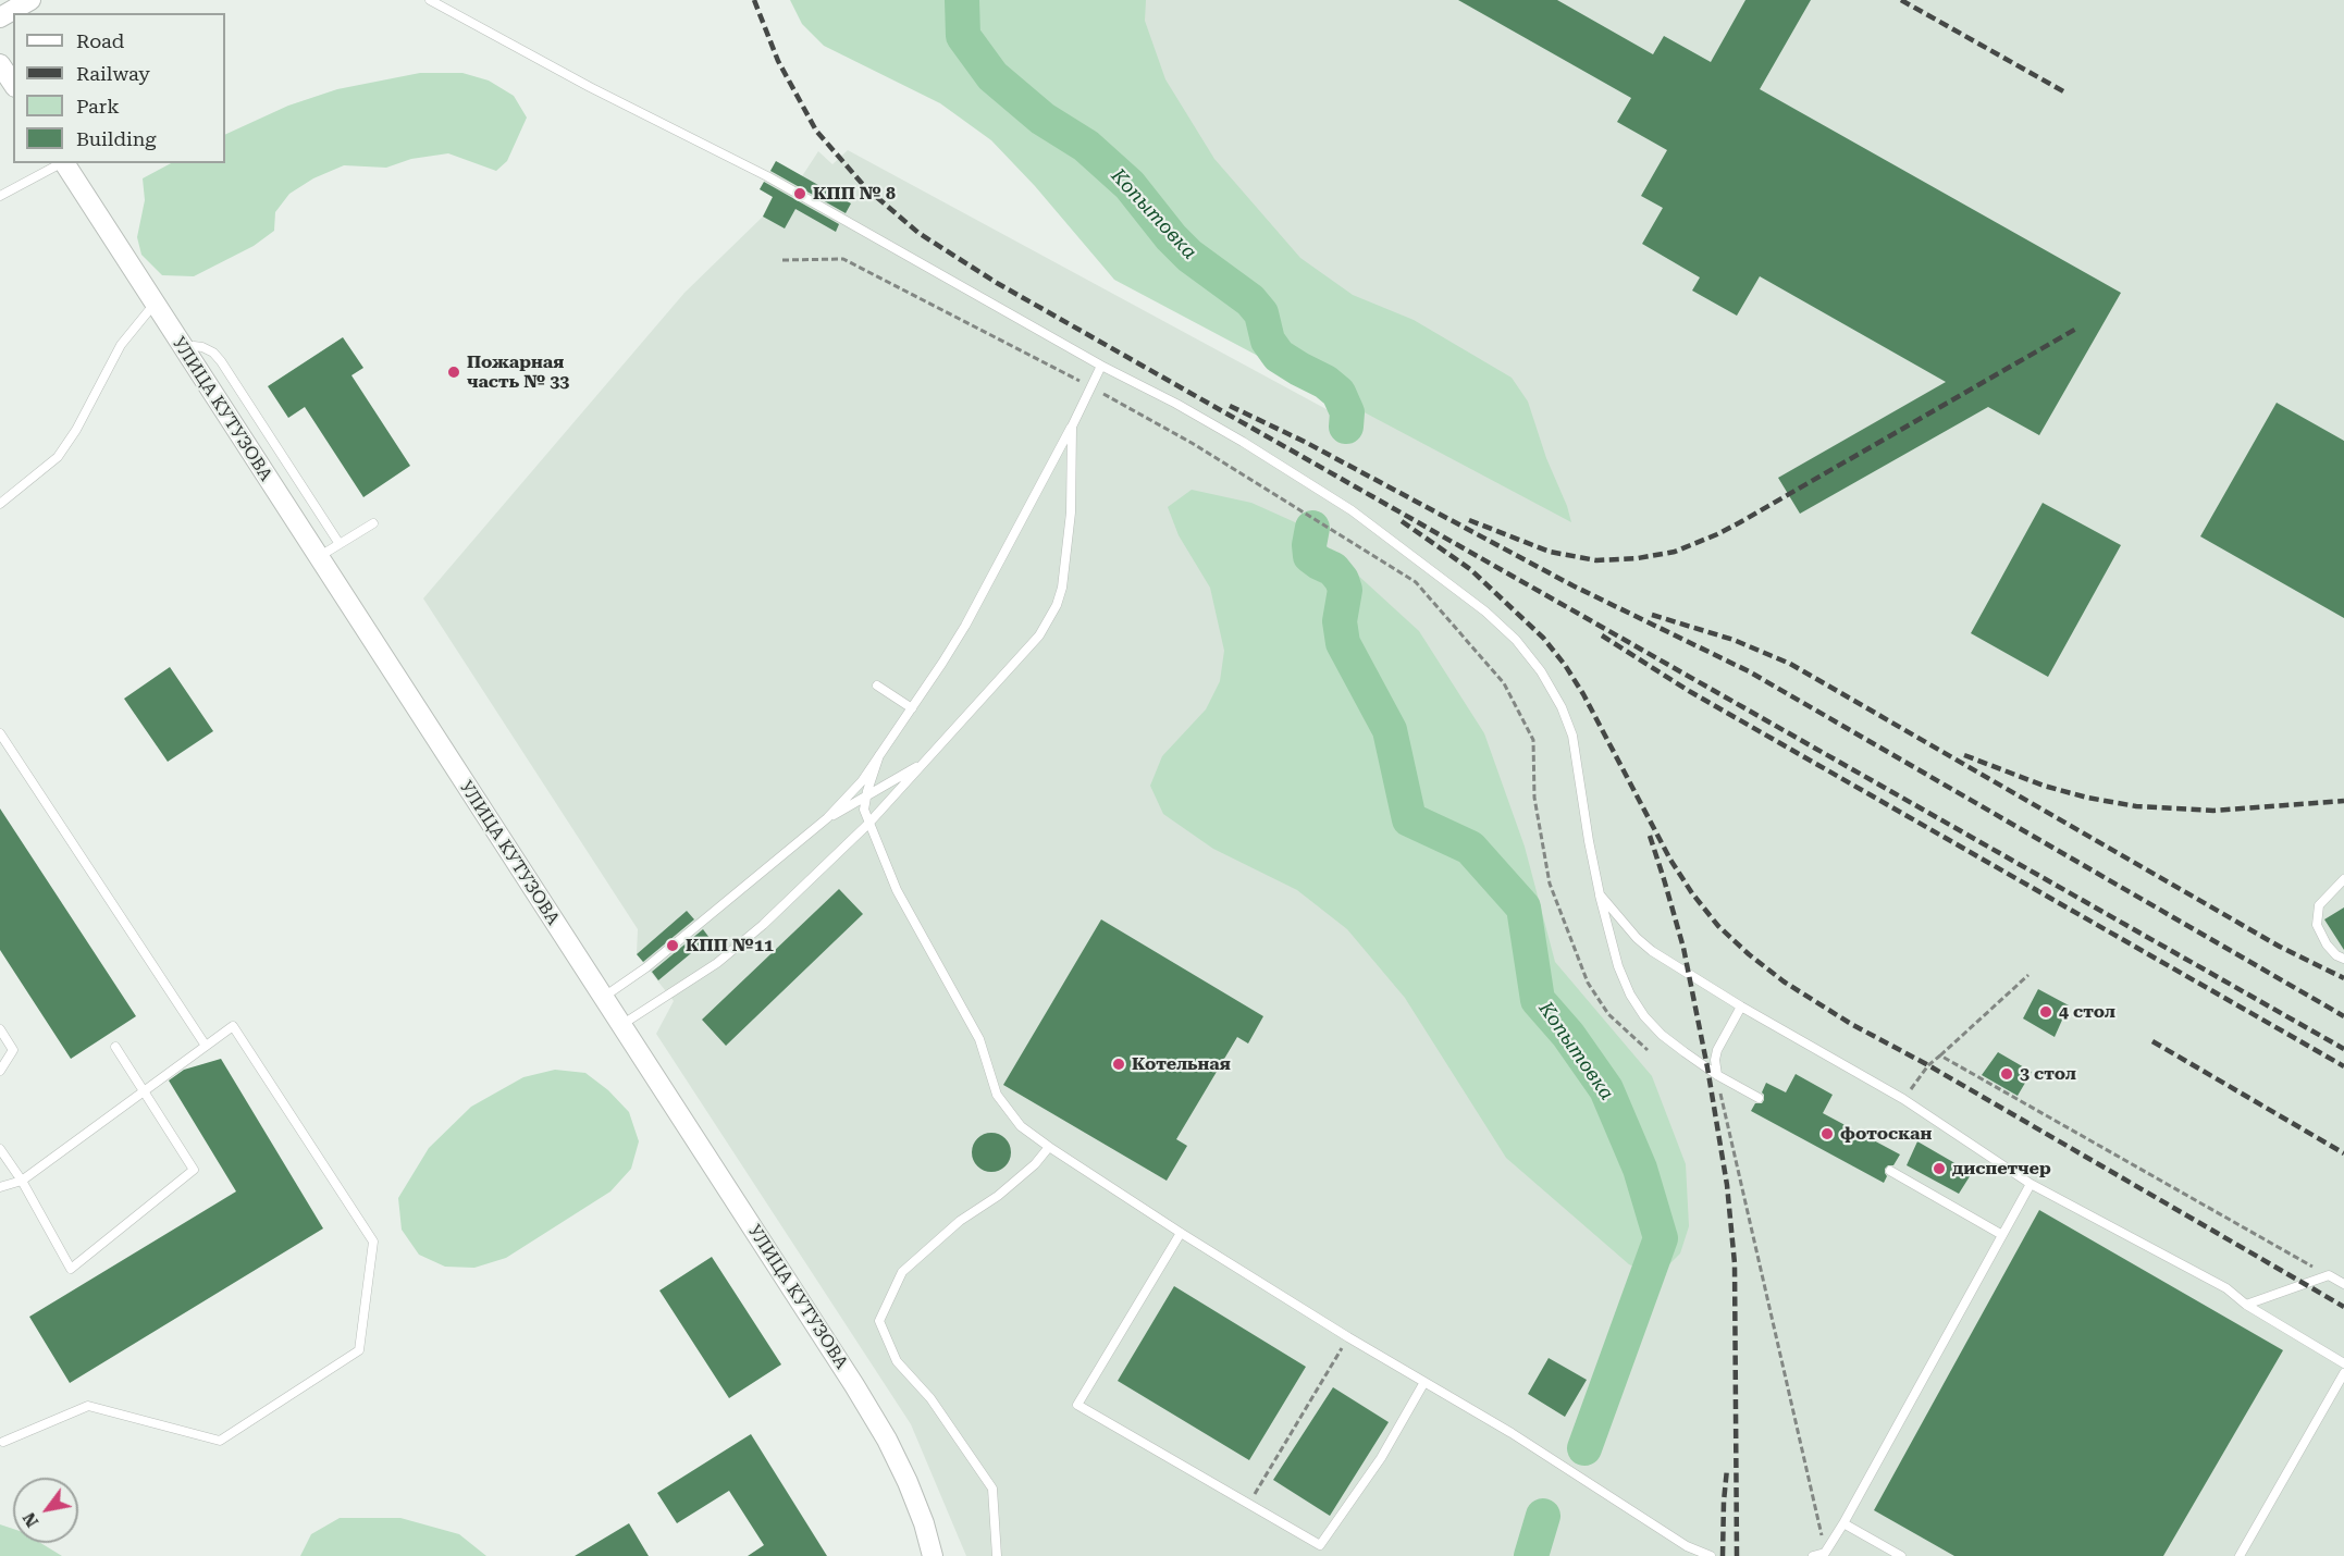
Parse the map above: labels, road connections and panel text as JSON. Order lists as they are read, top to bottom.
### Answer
{
  "streets": {
    "street": ["УЛИЦА КУТУЗОВА"]
  },
  "water": ["Копытовка"],
  "places": [
    "КПП № 8",
    "Пожарная часть № 33",
    "КПП №11",
    "4 стол",
    "Котельная",
    "3 стол",
    "фотоскан",
    "диспетчер"
  ],
  "legend": [
    "Road",
    "Railway",
    "Park",
    "Building"
  ],
  "north": "bottom left"
}
